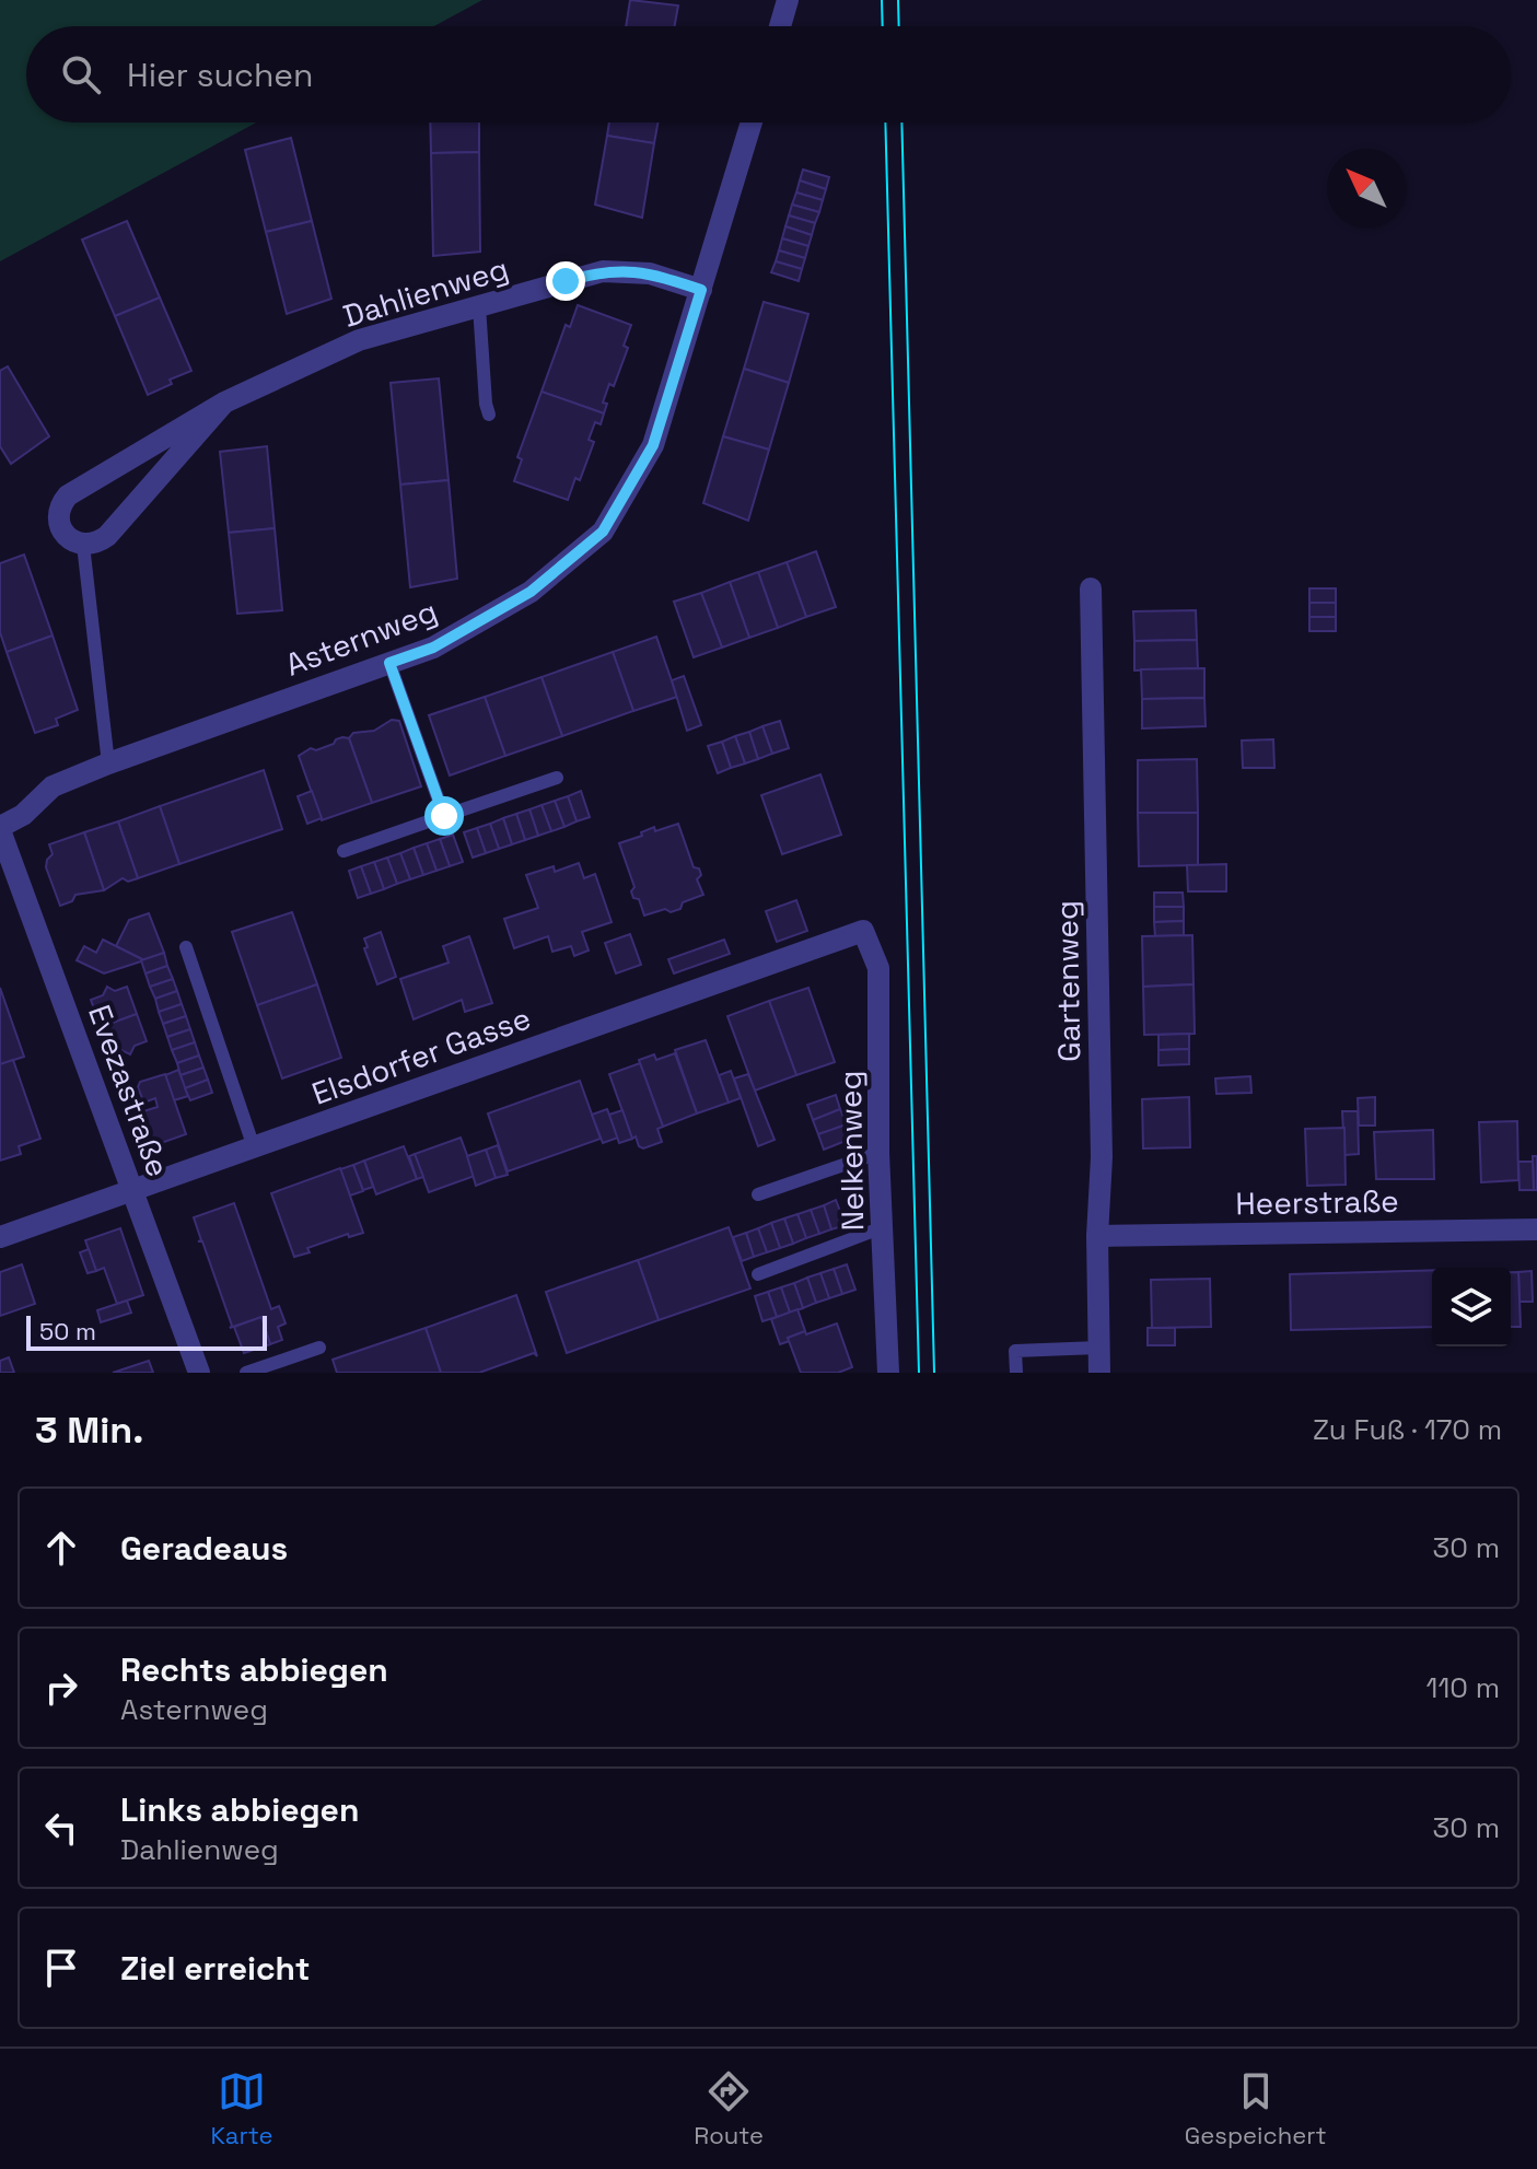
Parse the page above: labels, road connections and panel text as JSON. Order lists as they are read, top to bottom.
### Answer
{
  "streets": {
    "street": [
      "Dahlienweg",
      "Asternweg",
      "Gartenweg",
      "Elsdorfer Gasse",
      "Evezastraße",
      "Nelkenweg",
      "Heerstraße"
    ]
  },
  "crossings": [
    ["Dahlienweg", "Asternweg"],
    ["Asternweg", "Evezastraße"],
    ["Gartenweg", "Heerstraße"],
    ["Elsdorfer Gasse", "Evezastraße"],
    ["Elsdorfer Gasse", "Nelkenweg"]
  ],
  "scale_bar": "50 m",
  "north": "top left",
  "page": {
    "search": "Hier suchen",
    "scale": "50 m",
    "heading": ["3 Min.", "Zu Fuß · 170 m"],
    "list": [
      ["Geradeaus", "30 m"],
      ["Rechts abbiegen", "Asternweg", "110 m"],
      ["Links abbiegen", "Dahlienweg", "30 m"],
      "Ziel erreicht"
    ],
    "nav": ["Karte", "Route", "Gespeichert"]
  }
}
